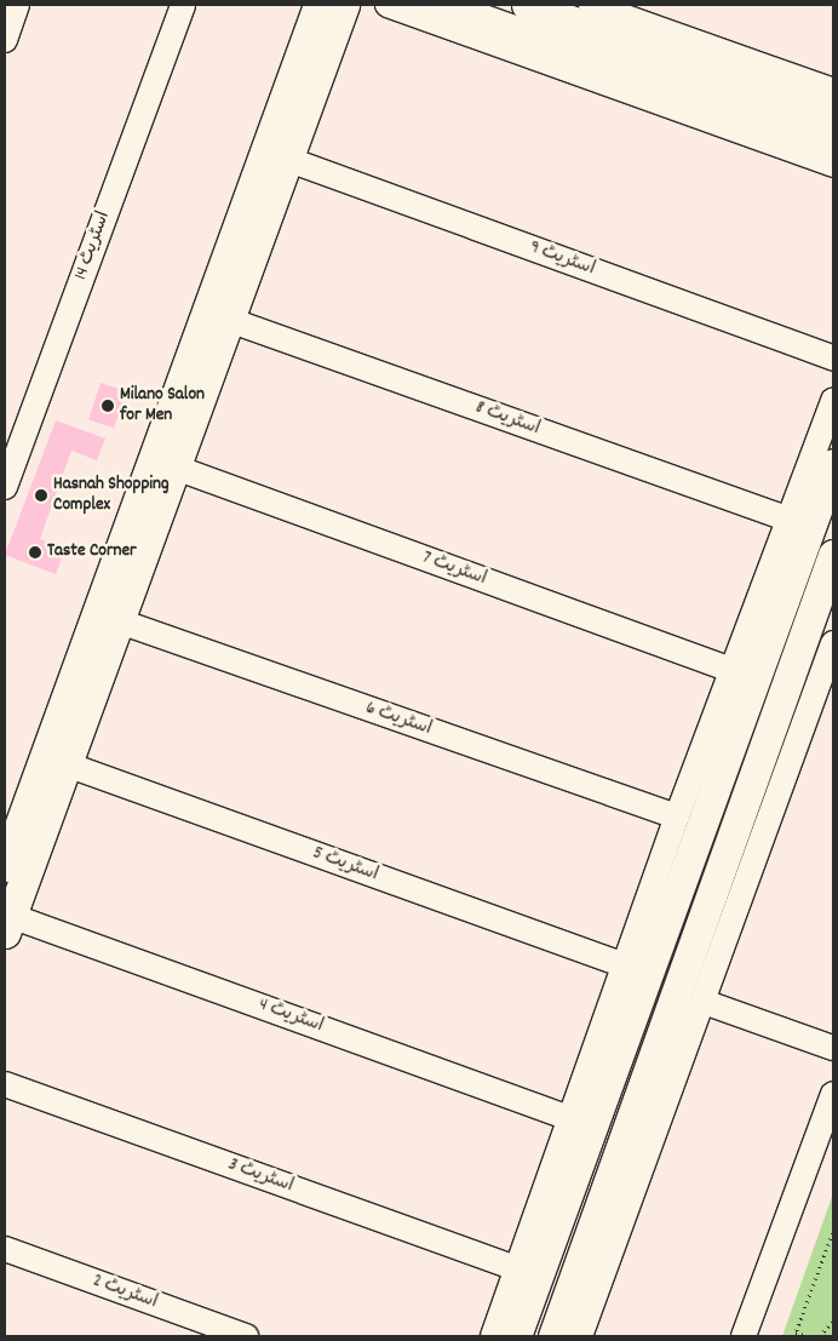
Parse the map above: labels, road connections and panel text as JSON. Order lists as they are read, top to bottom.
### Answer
{
  "streets": {
    "street": [
      "اسٹریٹ 14",
      "اسٹریٹ 9",
      "اسٹریٹ 8",
      "اسٹریٹ 7",
      "اسٹریٹ 6",
      "اسٹریٹ 5",
      "اسٹریٹ 4",
      "اسٹریٹ 3",
      "اسٹریٹ 2"
    ]
  },
  "places": ["Milano Salon for Men", "Hasnah Shopping Complex", "Taste Corner"]
}
